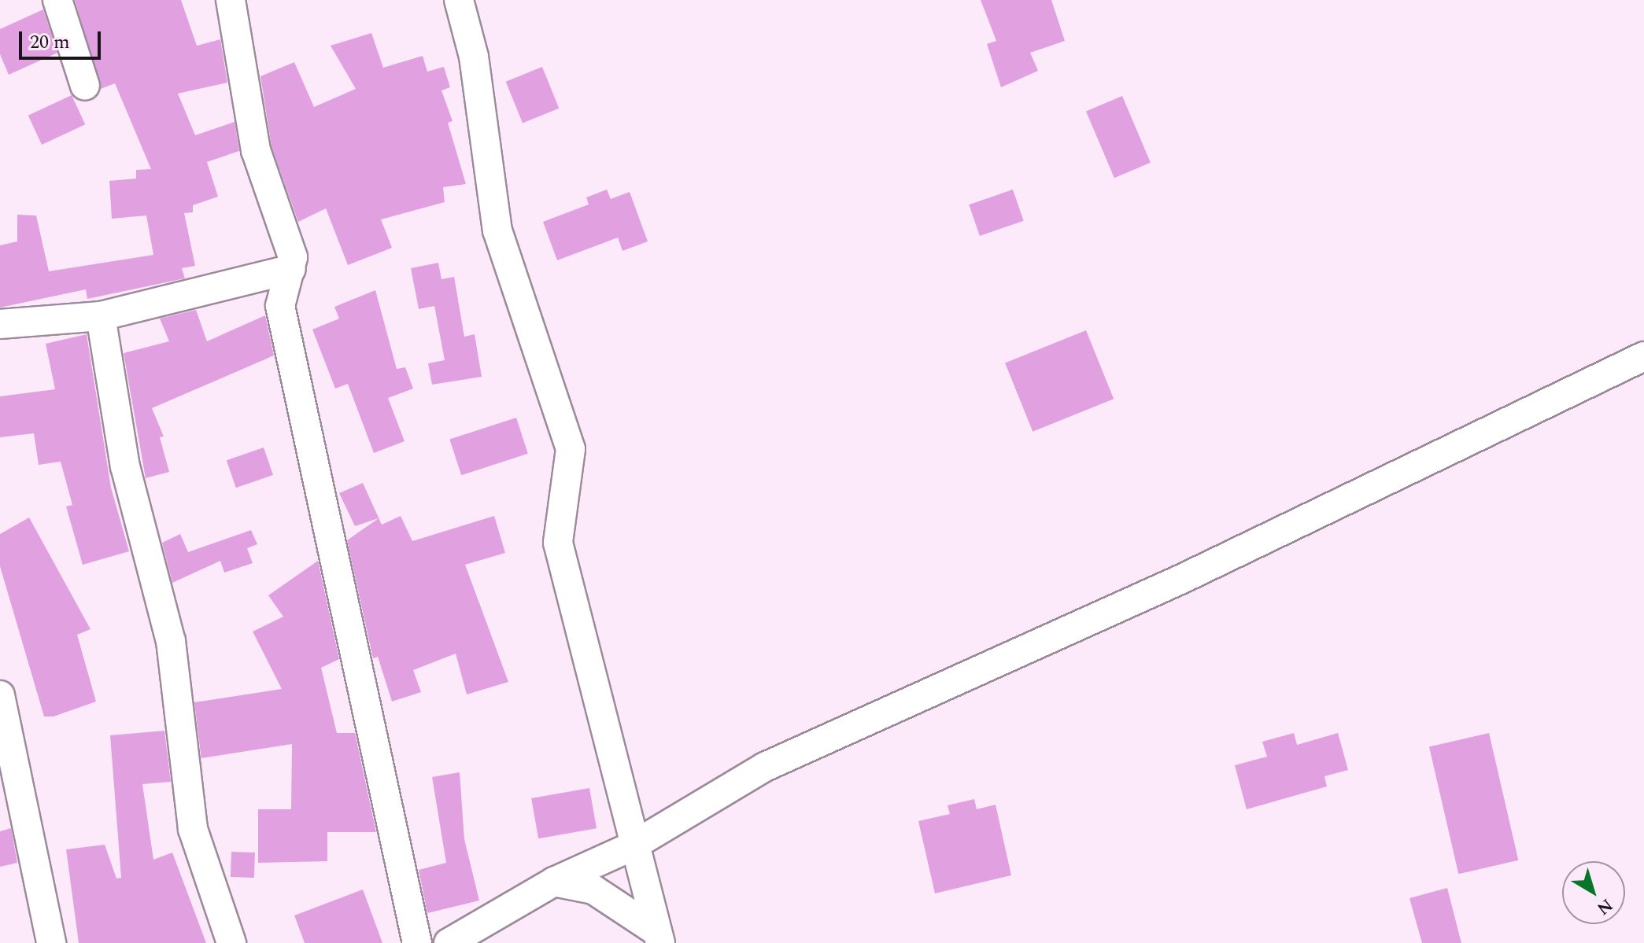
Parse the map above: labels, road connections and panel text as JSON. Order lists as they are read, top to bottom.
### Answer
{
  "scale_bar": "20 m",
  "north": "bottom right"
}
